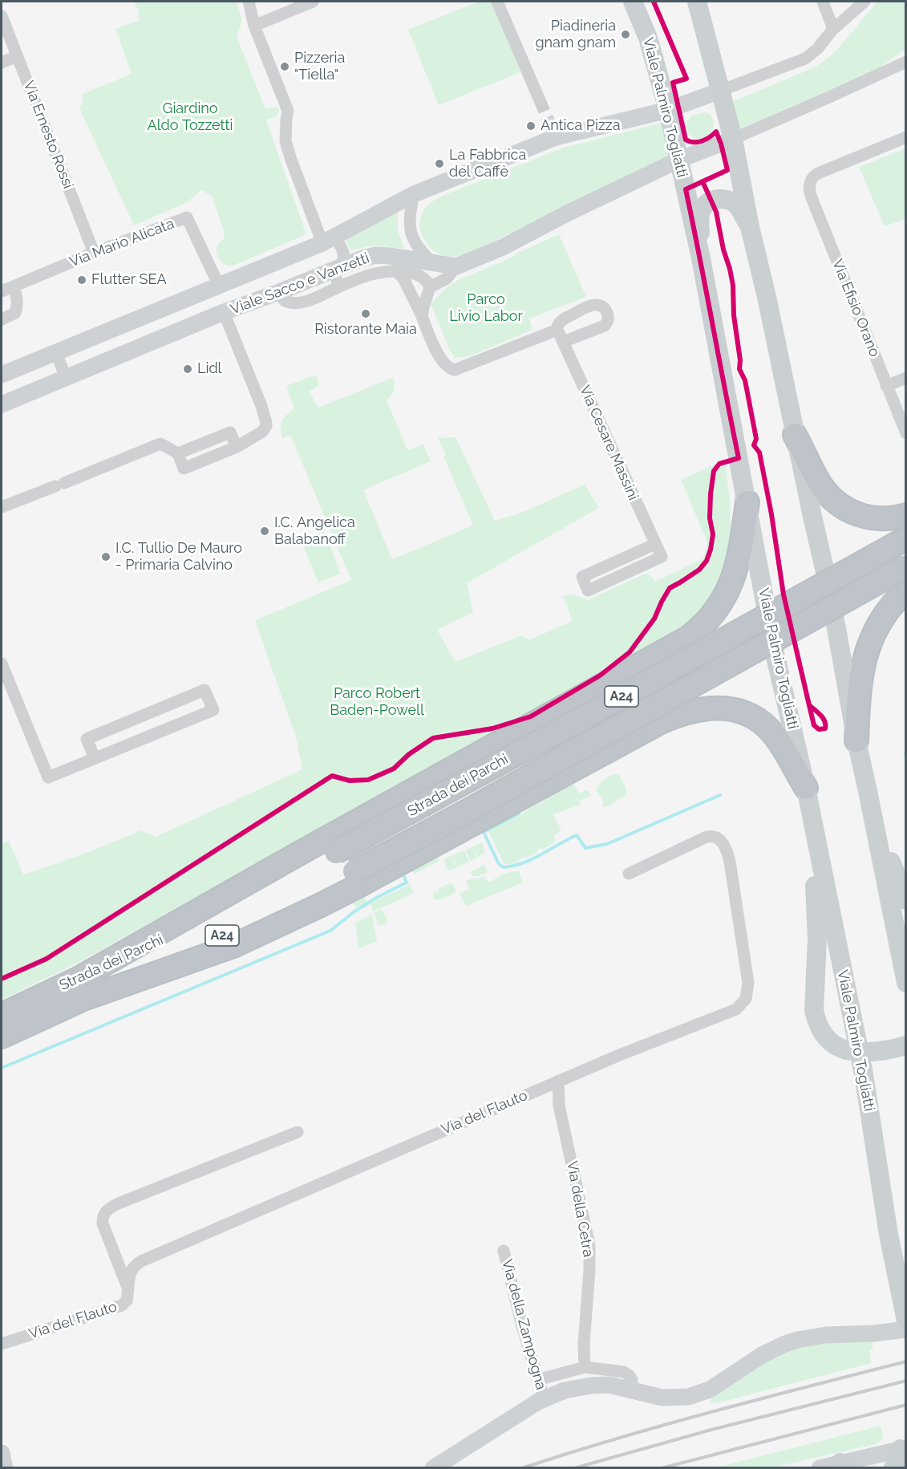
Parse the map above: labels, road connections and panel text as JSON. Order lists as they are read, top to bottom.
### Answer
{
  "streets": {
    "highway": ["A24", "Strada dei Parchi"],
    "main road": ["Viale Palmiro Togliatti"],
    "street": [
      "Via Ernesto Rossi",
      "Via Mario Alicata",
      "Viale Sacco e Vanzetti",
      "Via Efisio Orano",
      "Via Cesare Massini",
      "Via del Flauto",
      "Via della Cetra",
      "Via della Zampogna"
    ]
  },
  "crossings": [
    ["Viale Palmiro Togliatti", "Viale Sacco e Vanzetti"],
    ["Via Ernesto Rossi", "Via Mario Alicata"],
    ["Via Mario Alicata", "Viale Sacco e Vanzetti"],
    ["Via del Flauto", "Via della Cetra"]
  ],
  "parks": ["Giardino Aldo Tozzetti", "Parco Livio Labor", "Parco Robert Baden-Powell"],
  "places": [
    "Piadineria gnam gnam",
    "Pizzeria \"Tiella\"",
    "Antica Pizza",
    "La Fabbrica del Caffè",
    "Flutter SEA",
    "Ristorante Maia",
    "Lidl",
    "I.C. Angelica Balabanoff",
    "I.C. Tullio De Mauro - Primaria Calvino"
  ]
}
